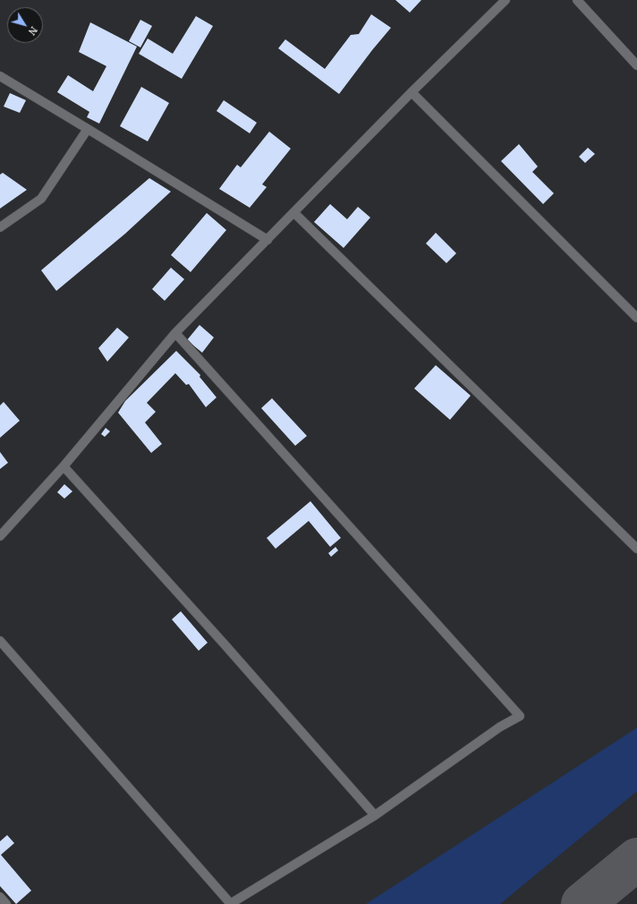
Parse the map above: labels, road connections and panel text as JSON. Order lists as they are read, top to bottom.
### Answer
{
  "north": "bottom right"
}
